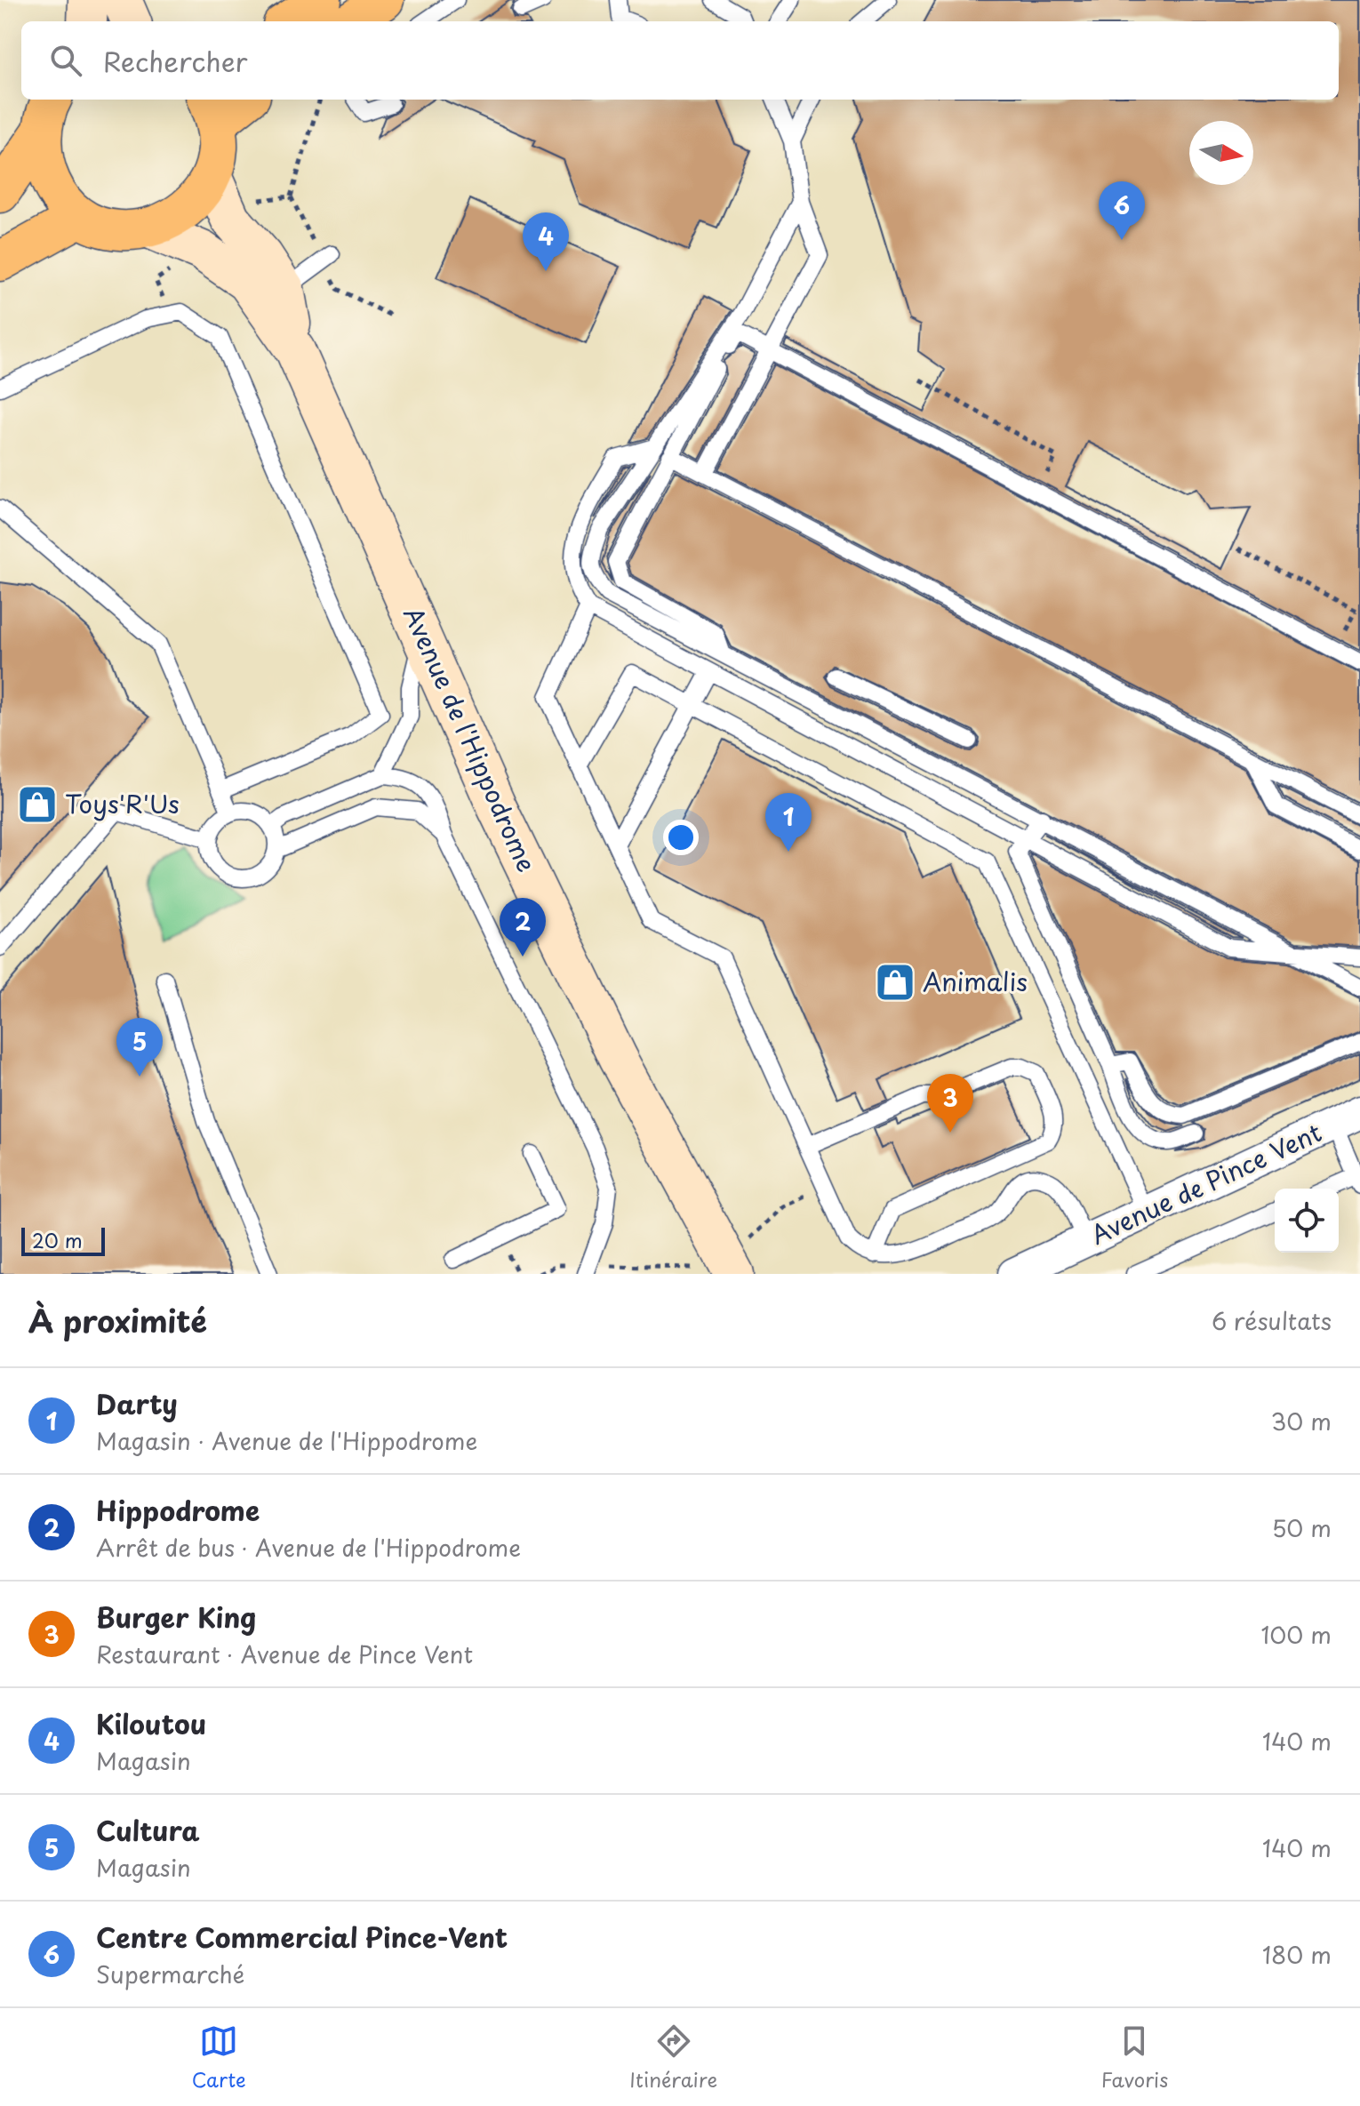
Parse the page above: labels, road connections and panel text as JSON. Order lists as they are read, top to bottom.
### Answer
{
  "streets": {
    "main road": ["Avenue de l'Hippodrome"],
    "street": ["Avenue de Pince Vent"]
  },
  "places": {
    "shop": ["Toys'R'Us", "Animalis"]
  },
  "scale_bar": "20 m",
  "north": "right",
  "page": {
    "search": "Rechercher",
    "pins": [
      "6",
      "4",
      "1",
      "2",
      "5",
      "3"
    ],
    "scale": "20 m",
    "heading": ["À proximité", "6 résultats"],
    "list": [
      {
        "mark": "1",
        "name": "Darty",
        "note": "Magasin · Avenue de l'Hippodrome",
        "value": "30 m"
      },
      {
        "mark": "2",
        "name": "Hippodrome",
        "note": "Arrêt de bus · Avenue de l'Hippodrome",
        "value": "50 m"
      },
      {
        "mark": "3",
        "name": "Burger King",
        "note": "Restaurant · Avenue de Pince Vent",
        "value": "100 m"
      },
      {
        "mark": "4",
        "name": "Kiloutou",
        "note": "Magasin",
        "value": "140 m"
      },
      {
        "mark": "5",
        "name": "Cultura",
        "note": "Magasin",
        "value": "140 m"
      },
      {
        "mark": "6",
        "name": "Centre Commercial Pince-Vent",
        "note": "Supermarché",
        "value": "180 m"
      }
    ],
    "nav": ["Carte", "Itinéraire", "Favoris"]
  }
}
